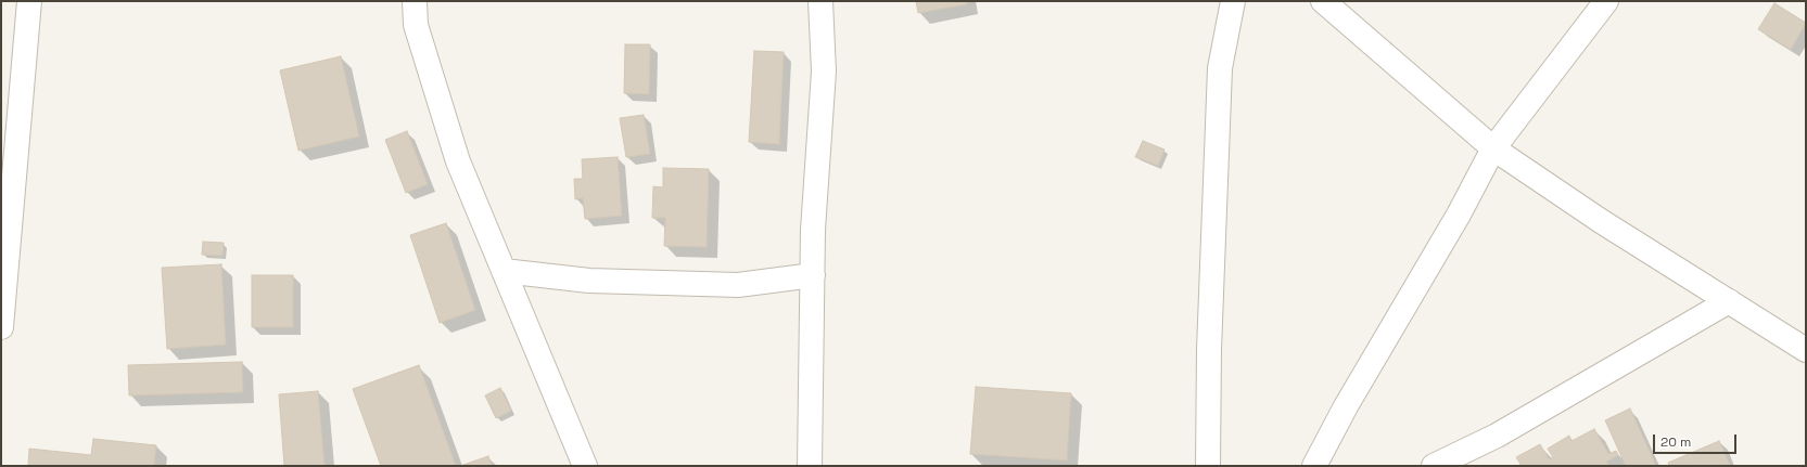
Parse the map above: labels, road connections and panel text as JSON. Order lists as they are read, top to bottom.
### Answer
{
  "scale_bar": "20 m"
}
